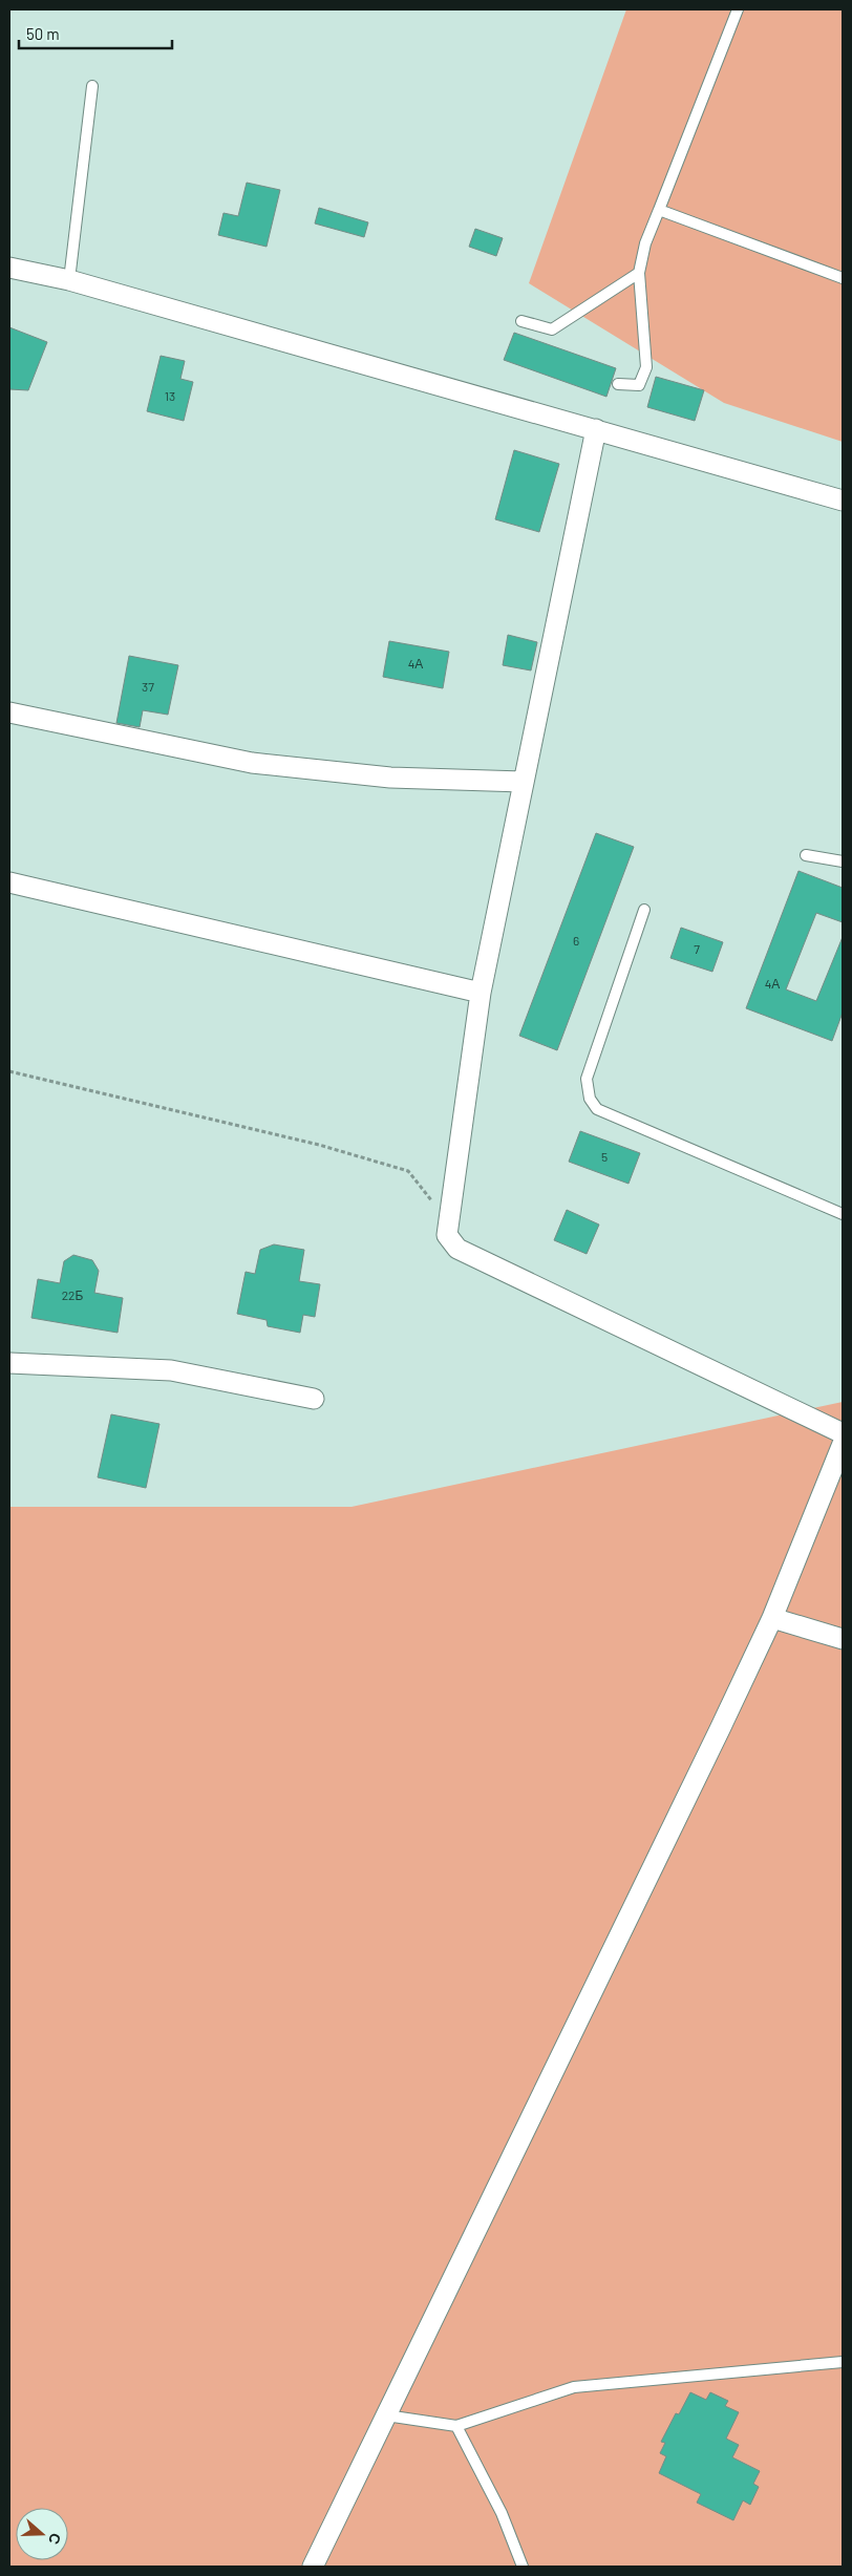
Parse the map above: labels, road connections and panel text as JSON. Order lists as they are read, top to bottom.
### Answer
{
  "house_numbers": [
    "13",
    "4А",
    "37",
    "6",
    "7",
    "4А",
    "5",
    "22Б"
  ],
  "scale_bar": "50 m",
  "north": "right"
}
